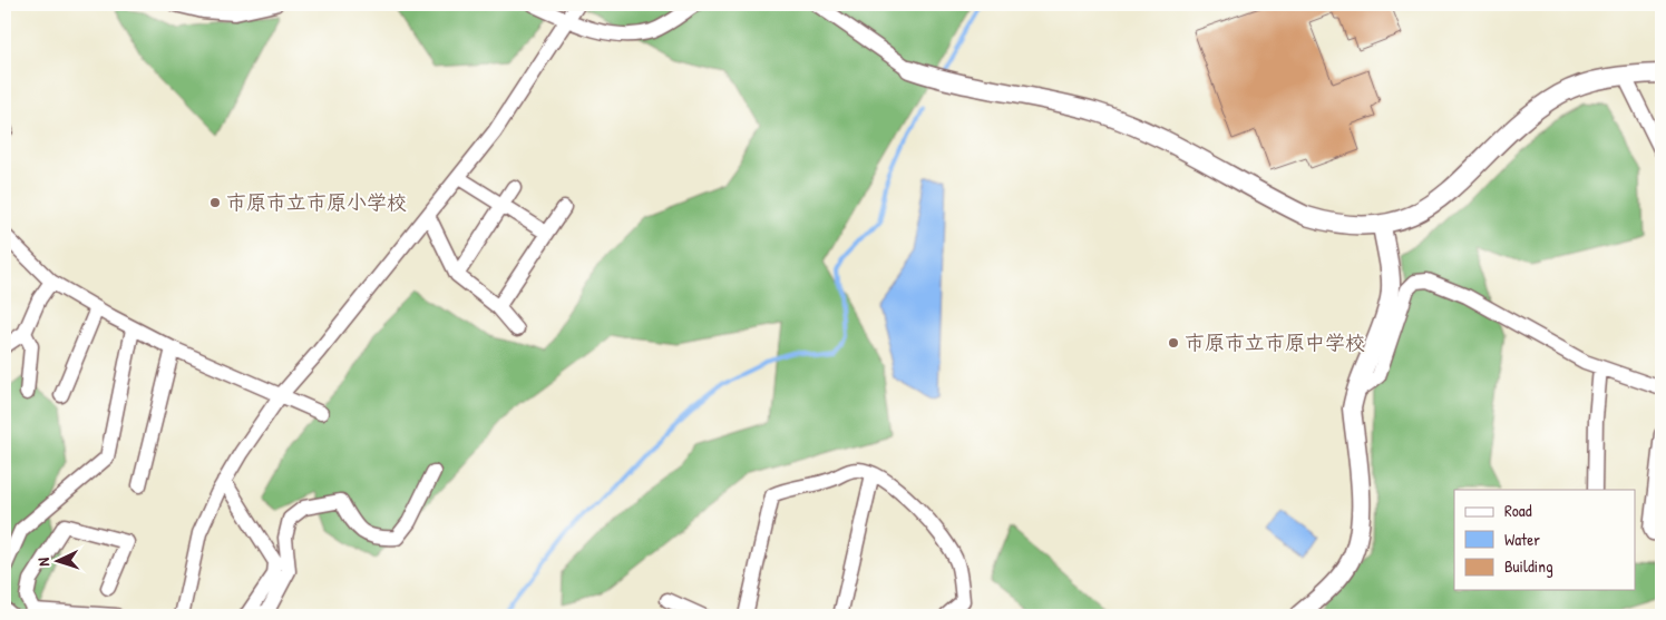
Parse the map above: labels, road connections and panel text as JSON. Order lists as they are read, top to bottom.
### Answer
{
  "places": ["市原市立市原小学校", "市原市立市原中学校"],
  "legend": ["Road", "Water", "Building"],
  "north": "left"
}
